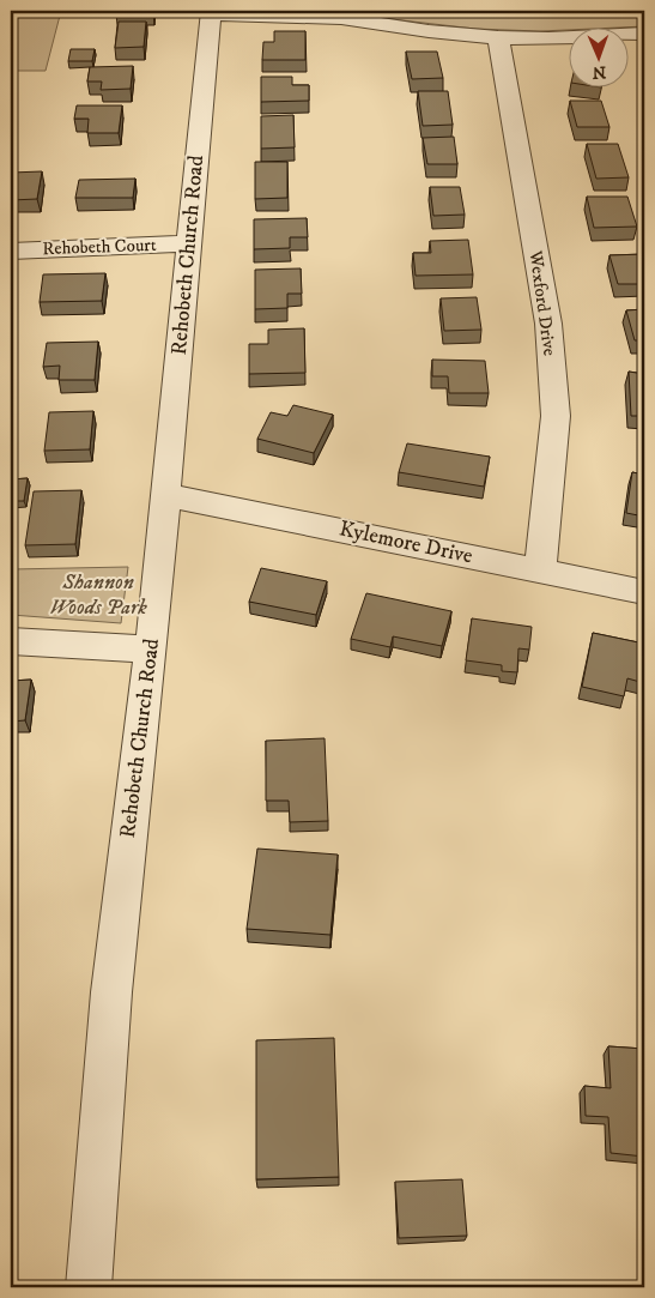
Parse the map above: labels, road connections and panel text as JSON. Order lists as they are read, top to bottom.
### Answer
{
  "streets": {
    "street": [
      "Rehobeth Court",
      "Rehobeth Church Road",
      "Wexford Drive",
      "Kylemore Drive"
    ]
  },
  "crossings": [
    ["Rehobeth Court", "Rehobeth Church Road"],
    ["Rehobeth Church Road", "Kylemore Drive"],
    ["Wexford Drive", "Kylemore Drive"]
  ],
  "parks": ["Shannon Woods Park"],
  "north": "bottom"
}
